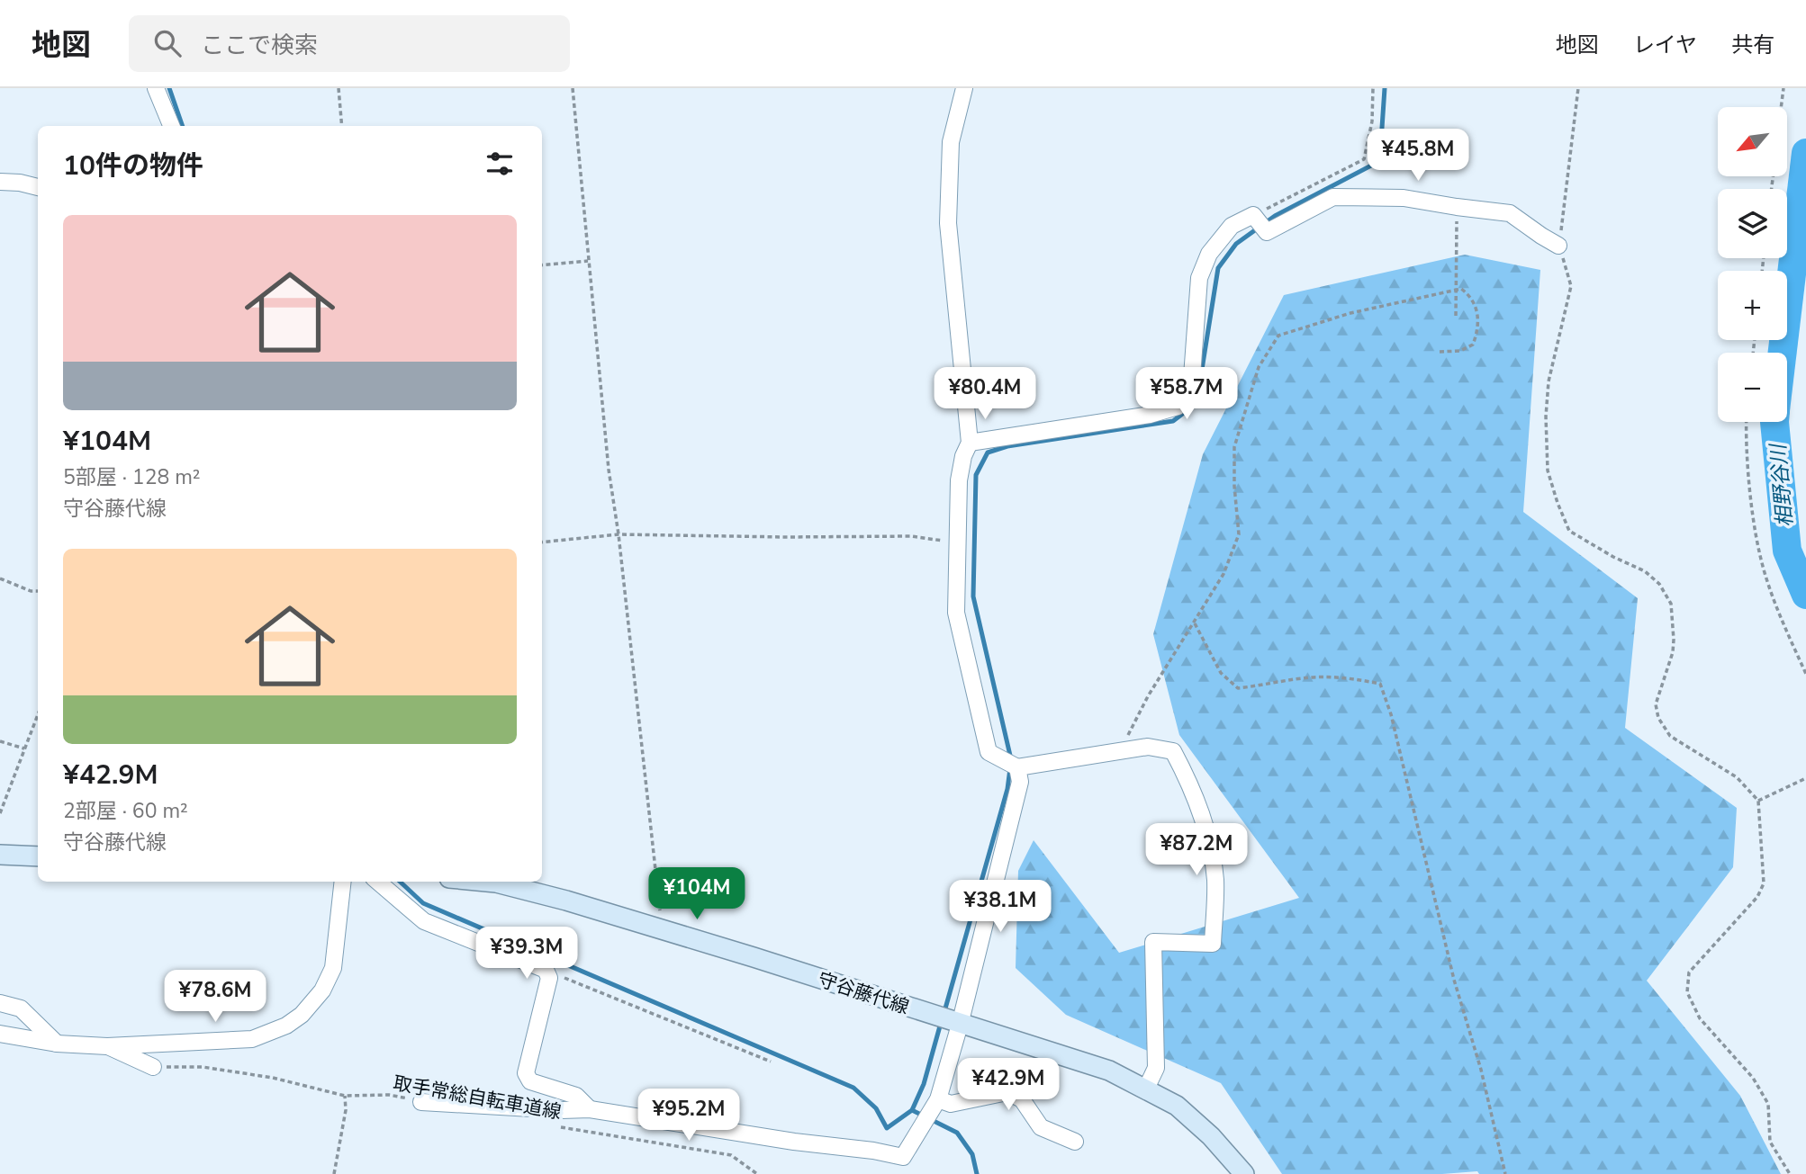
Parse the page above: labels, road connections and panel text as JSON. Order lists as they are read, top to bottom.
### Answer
{
  "streets": {
    "main road": ["守谷藤代線"],
    "path": ["取手常総自転車道線"]
  },
  "water": ["相野谷川"],
  "north": "bottom left",
  "page": {
    "header": "地図",
    "search": "ここで検索",
    "nav": ["地図", "レイヤ", "共有"],
    "map_buttons": ["+", "−"],
    "heading": "10件の物件",
    "price": [
      "¥45.8M",
      "¥80.4M",
      "¥58.7M",
      "¥87.2M",
      "¥104M",
      "¥38.1M",
      "¥39.3M",
      "¥78.6M",
      "¥42.9M",
      "¥95.2M"
    ],
    "list": [
      {
        "name": "¥104M",
        "note": "5部屋 · 128 m² · 守谷藤代線"
      },
      {
        "name": "¥42.9M",
        "note": "2部屋 · 60 m² · 守谷藤代線"
      }
    ]
  }
}
